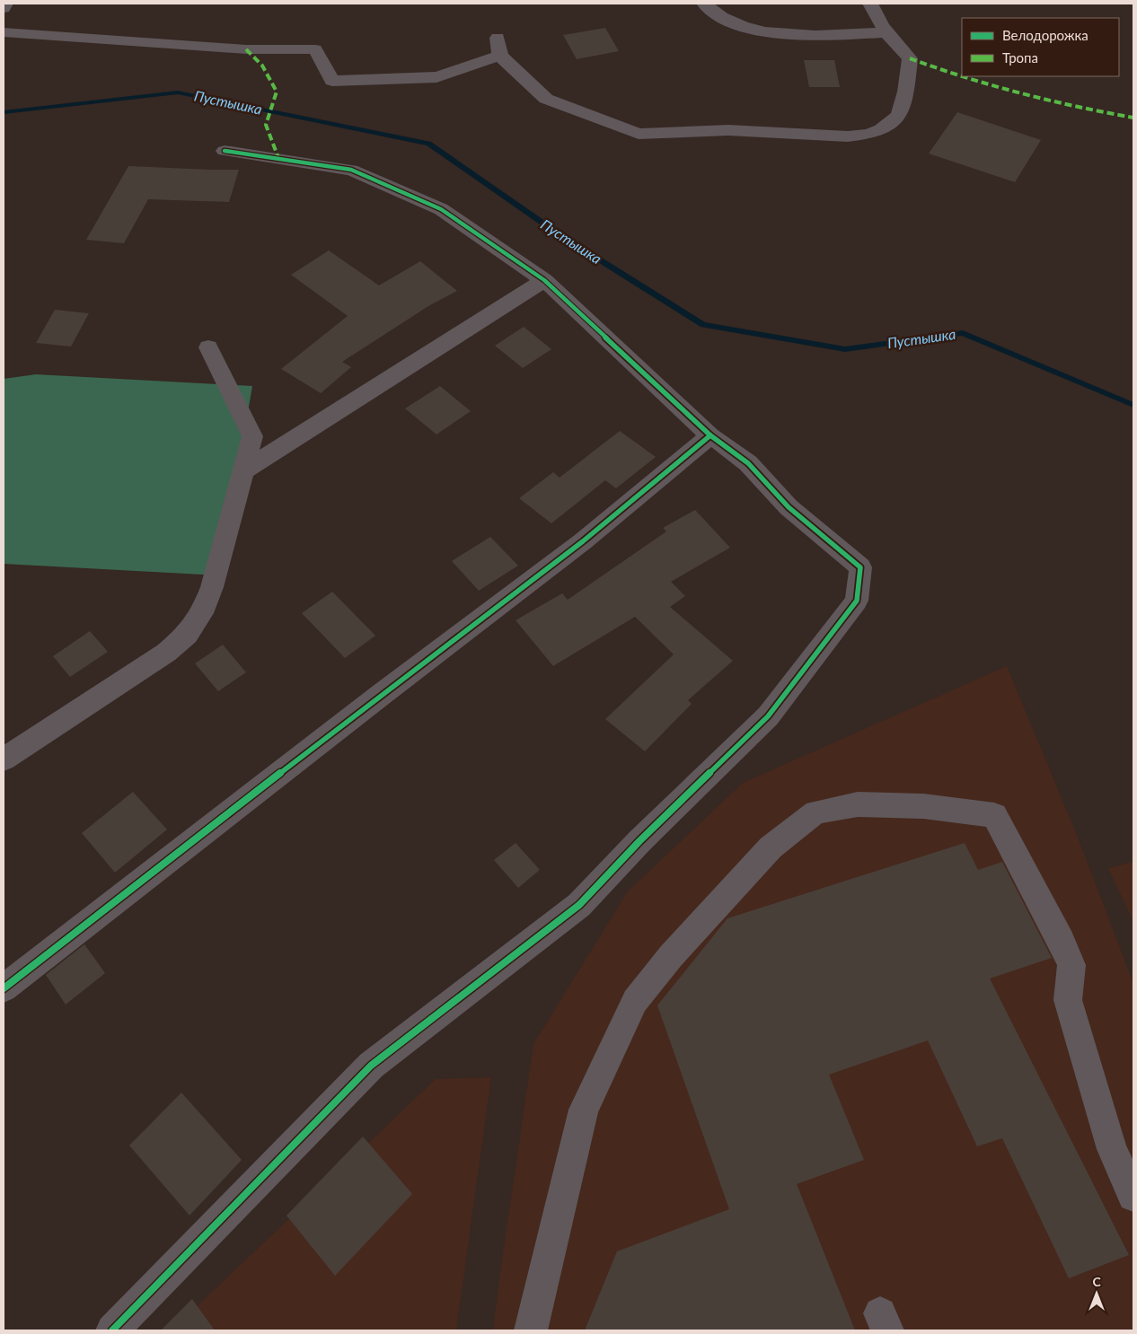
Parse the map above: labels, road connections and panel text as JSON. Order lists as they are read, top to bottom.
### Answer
{
  "water": ["Пустышка"],
  "legend": ["Велодорожка", "Тропа"],
  "north": "top"
}
